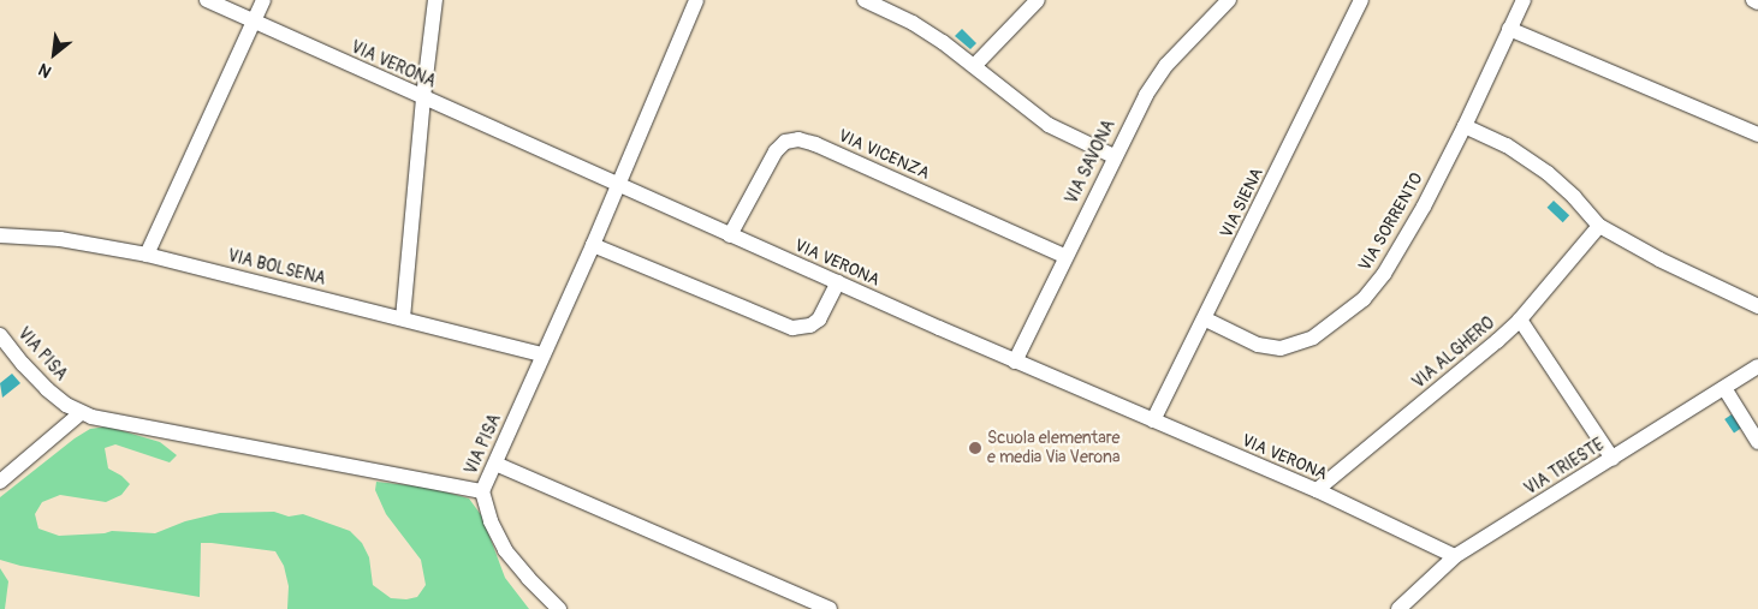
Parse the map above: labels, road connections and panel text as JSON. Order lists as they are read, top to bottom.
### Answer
{
  "streets": {
    "street": [
      "VIA VERONA",
      "VIA VICENZA",
      "VIA SAVONA",
      "VIA SIENA",
      "VIA SORRENTO",
      "VIA BOLSENA",
      "VIA ALGHERO",
      "VIA PISA",
      "VIA TRIESTE"
    ]
  },
  "crossings": [
    ["VIA VERONA", "VIA VICENZA"],
    ["VIA VERONA", "VIA SAVONA"],
    ["VIA VERONA", "VIA SIENA"],
    ["VIA VERONA", "VIA ALGHERO"],
    ["VIA VERONA", "VIA PISA"],
    ["VIA VERONA", "VIA TRIESTE"],
    ["VIA VICENZA", "VIA SAVONA"],
    ["VIA SIENA", "VIA SORRENTO"],
    ["VIA BOLSENA", "VIA PISA"]
  ],
  "places": ["Scuola elementare e media Via Verona"],
  "north": "bottom left"
}
